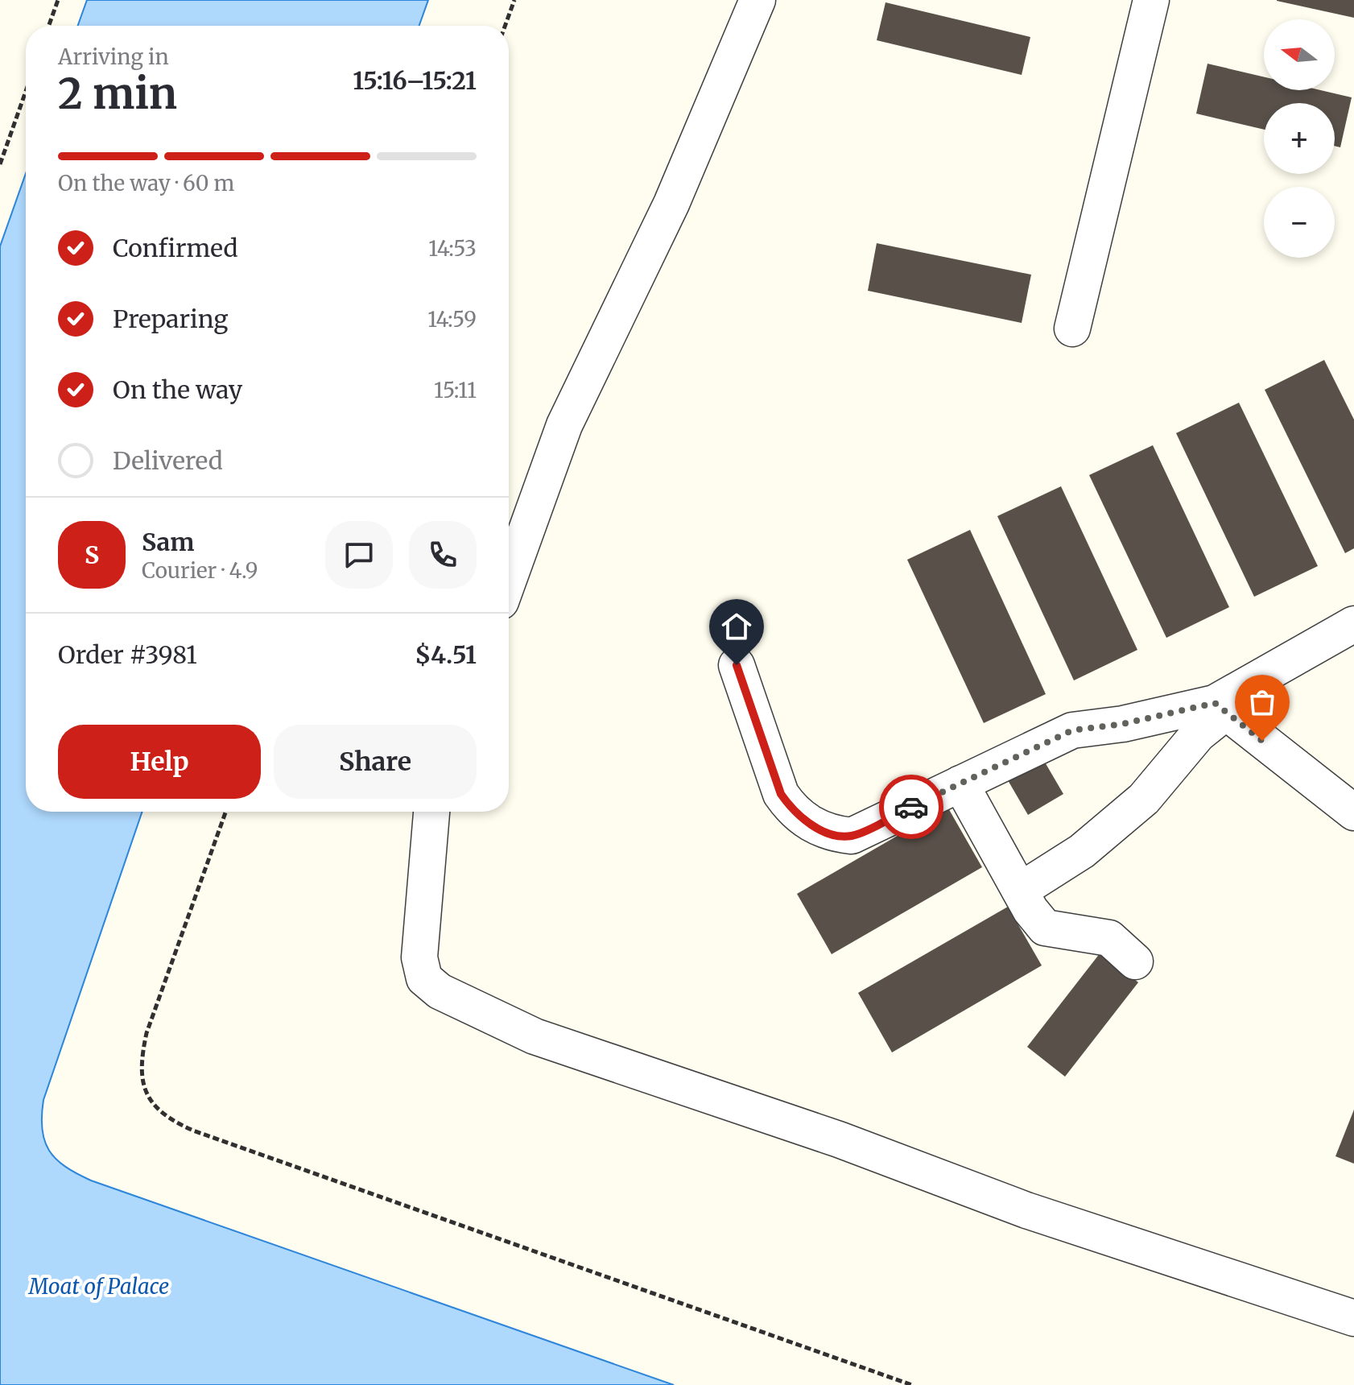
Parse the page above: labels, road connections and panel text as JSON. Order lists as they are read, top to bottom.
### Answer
{
  "water": ["Moat of Palace"],
  "north": "left",
  "page": {
    "map_buttons": ["+", "−"],
    "heading": ["2 min", "Arriving in", "15:16–15:21"],
    "panel": [
      "Sam",
      "Courier · 4.9",
      "Order #3981",
      "$4.51"
    ],
    "bar": "On the way · 60 m",
    "list": [
      ["Confirmed", "14:53"],
      ["Preparing", "14:59"],
      ["On the way", "15:11"],
      "Delivered"
    ],
    "round": "S",
    "buttons": ["Help", "Share"]
  }
}
